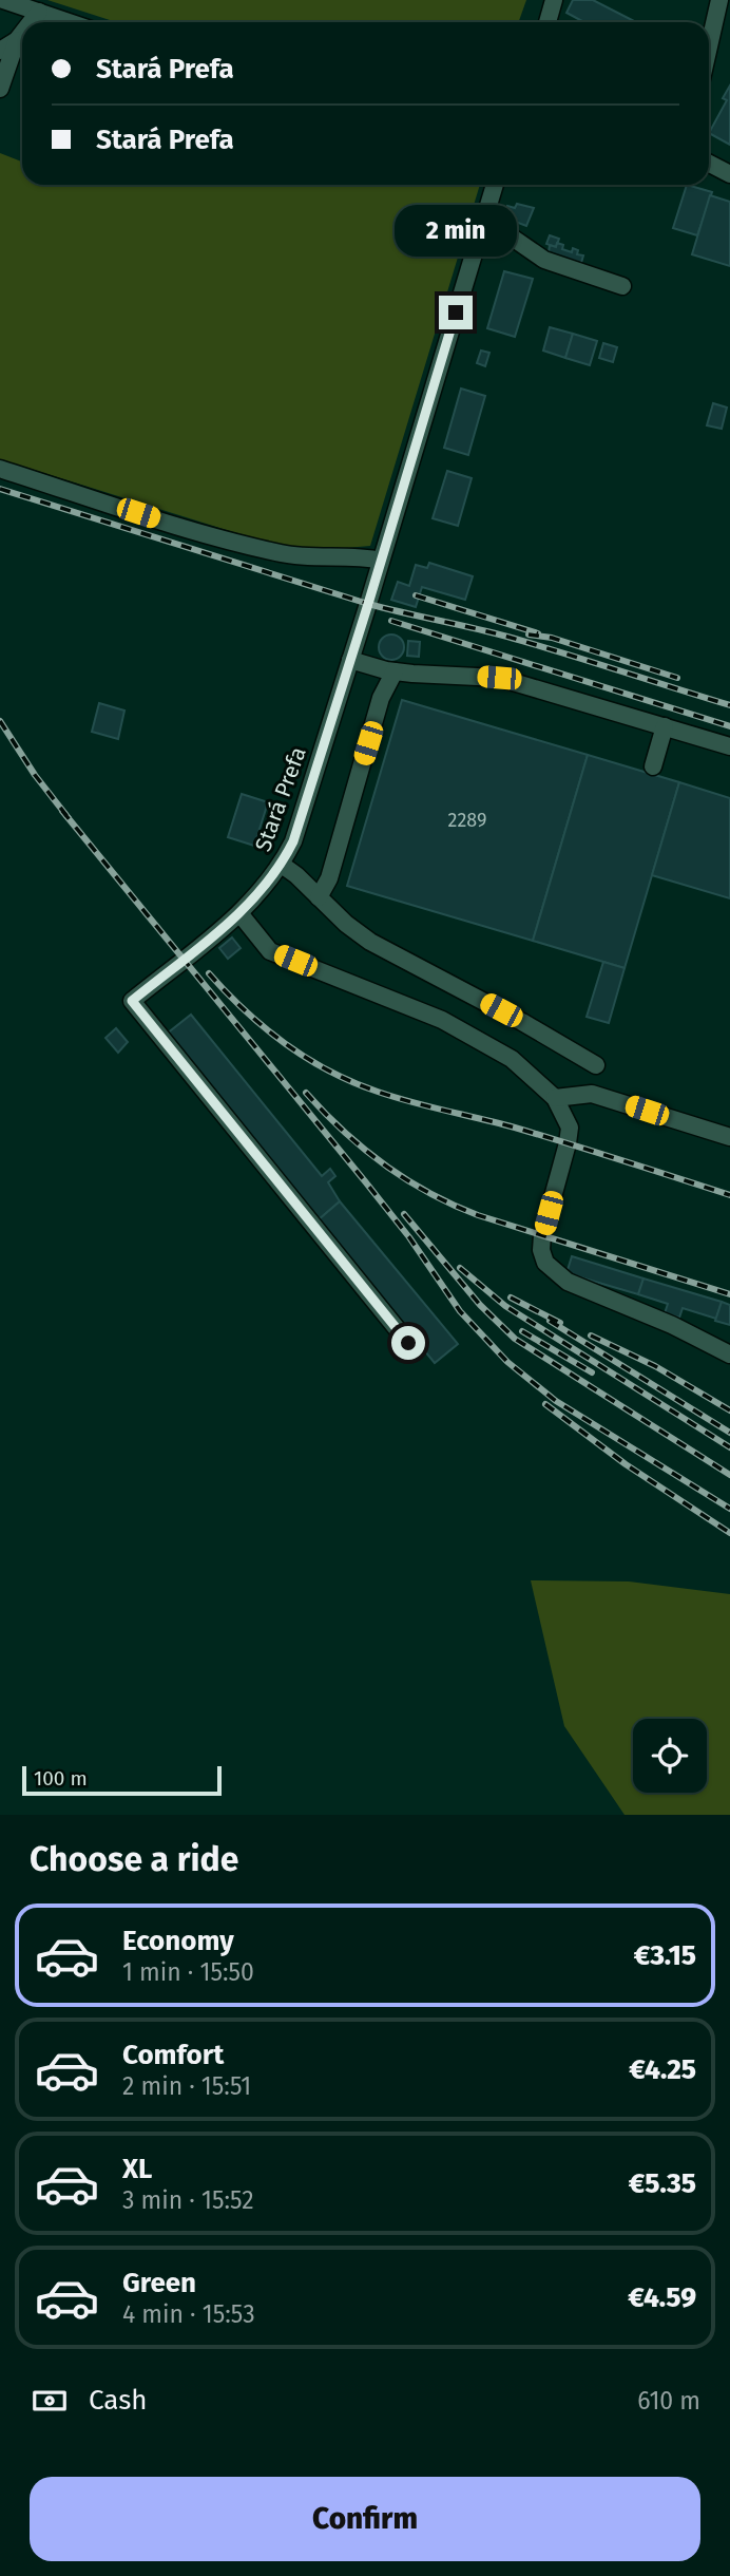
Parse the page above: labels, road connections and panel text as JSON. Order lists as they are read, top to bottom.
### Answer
{
  "streets": {
    "street": ["Stará Prefa"]
  },
  "house_numbers": ["2289"],
  "scale_bar": "100 m",
  "page": {
    "banner": ["Stará Prefa", "Stará Prefa"],
    "bubble": "2 min",
    "scale": "100 m",
    "heading": "Choose a ride",
    "list": [
      {
        "name": "Economy",
        "note": "1 min · 15:50",
        "value": "€3.15"
      },
      {
        "name": "Comfort",
        "note": "2 min · 15:51",
        "value": "€4.25"
      },
      {
        "name": "XL",
        "note": "3 min · 15:52",
        "value": "€5.35"
      },
      {
        "name": "Green",
        "note": "4 min · 15:53",
        "value": "€4.59"
      }
    ],
    "pay": ["Cash", "610 m"],
    "buttons": "Confirm"
  }
}
